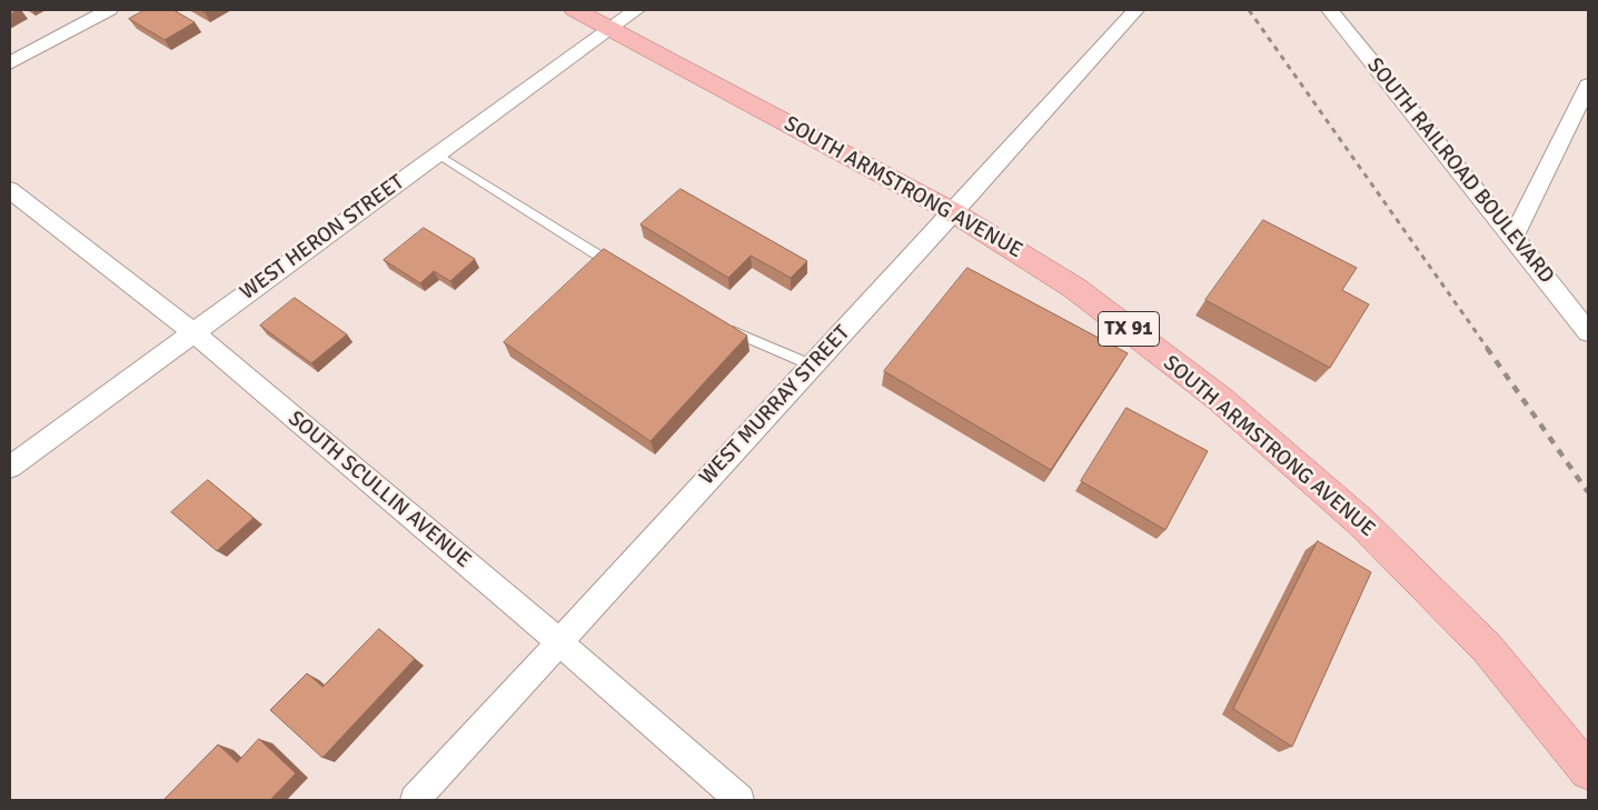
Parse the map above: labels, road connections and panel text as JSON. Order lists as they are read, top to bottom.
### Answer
{
  "streets": {
    "main road": ["SOUTH ARMSTRONG AVENUE", "TX 91"],
    "street": [
      "SOUTH RAILROAD BOULEVARD",
      "WEST HERON STREET",
      "WEST MURRAY STREET",
      "SOUTH SCULLIN AVENUE"
    ]
  },
  "crossings": [
    ["SOUTH ARMSTRONG AVENUE", "WEST HERON STREET"],
    ["SOUTH ARMSTRONG AVENUE", "WEST MURRAY STREET"],
    ["WEST HERON STREET", "SOUTH SCULLIN AVENUE"],
    ["WEST MURRAY STREET", "SOUTH SCULLIN AVENUE"]
  ]
}
